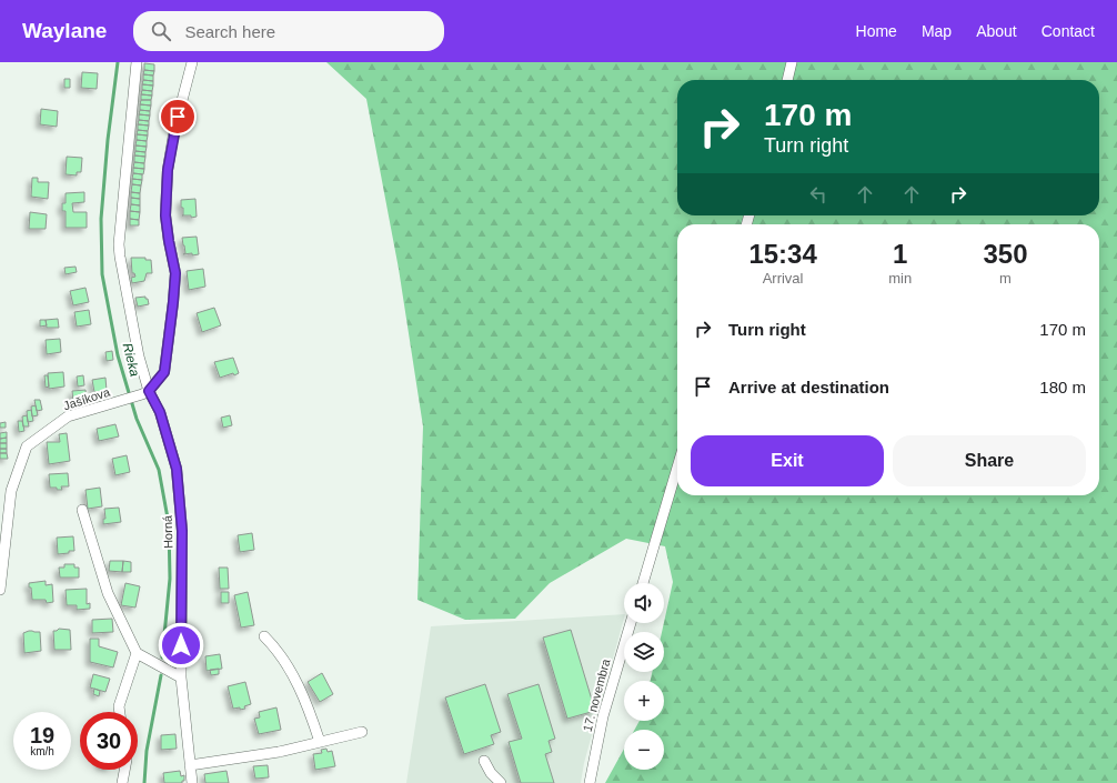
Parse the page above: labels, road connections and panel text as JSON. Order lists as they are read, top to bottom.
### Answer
{
  "streets": {
    "street": ["Jašíkova", "Horná", "17. novembra"]
  },
  "crossings": [
    ["Jašíkova", "Horná"]
  ],
  "water": ["Rieka"],
  "page": {
    "header": "Waylane",
    "search": "Search here",
    "nav": [
      "Home",
      "Map",
      "About",
      "Contact"
    ],
    "turn": ["170 m", "Turn right"],
    "eta": [
      "15:34",
      "Arrival",
      "1",
      "min",
      "350",
      "m"
    ],
    "list": [
      {
        "name": "Turn right",
        "value": "170 m"
      },
      {
        "name": "Arrive at destination",
        "value": "180 m"
      }
    ],
    "buttons": ["Exit", "Share"],
    "map_buttons": ["+", "−"],
    "speed": "19 km/h",
    "limit": "30"
  }
}
